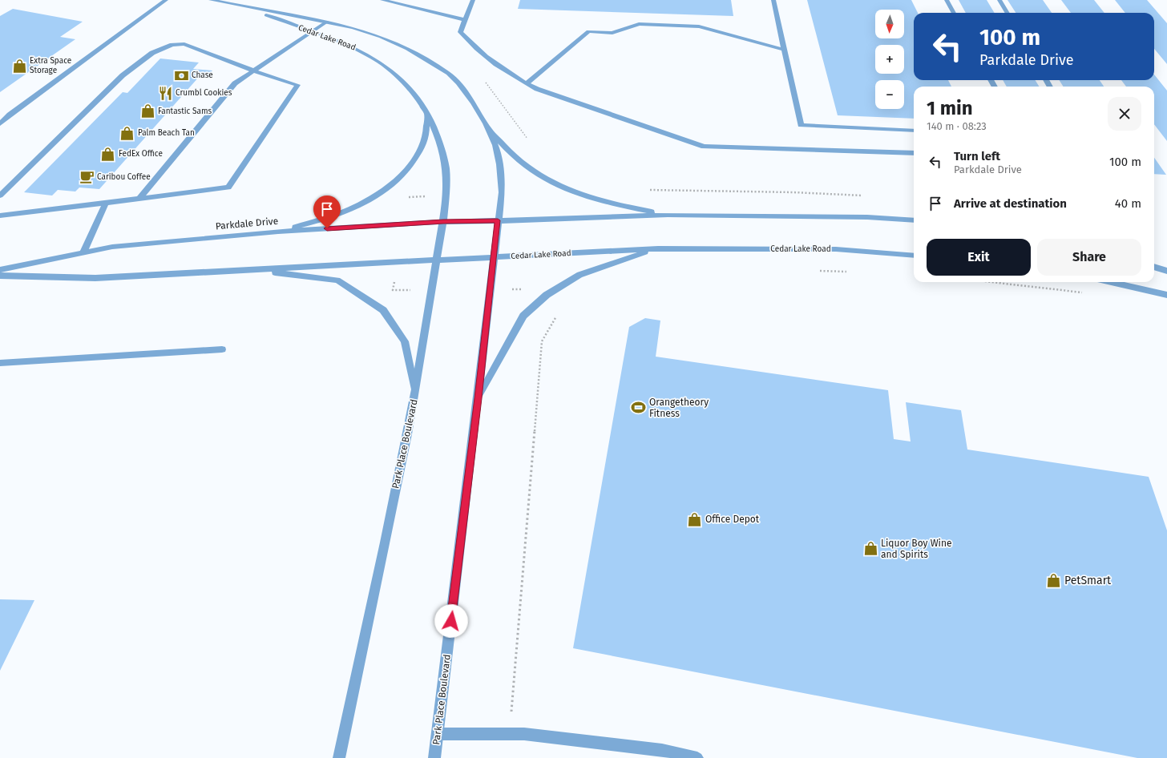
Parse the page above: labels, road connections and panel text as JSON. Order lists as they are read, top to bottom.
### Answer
{
  "streets": {
    "street": ["Cedar Lake Road", "Parkdale Drive", "Park Place Boulevard"]
  },
  "crossings": [
    ["Cedar Lake Road", "Parkdale Drive"],
    ["Cedar Lake Road", "Park Place Boulevard"],
    ["Parkdale Drive", "Park Place Boulevard"]
  ],
  "places": {
    "shop": [
      "Extra Space Storage",
      "Fantastic Sams",
      "Palm Beach Tan",
      "FedEx Office",
      "Office Depot",
      "Liquor Boy Wine and Spirits",
      "PetSmart"
    ],
    "bank": ["Chase"],
    "restaurant": ["Crumbl Cookies"],
    "cafe": ["Caribou Coffee"],
    "sports": ["Orangetheory Fitness"]
  },
  "north": "bottom",
  "page": {
    "map_buttons": ["+", "−"],
    "turn": ["100 m", "Parkdale Drive"],
    "heading": ["1 min", "140 m · 08:23"],
    "list": [
      {
        "name": "Turn left",
        "note": "Parkdale Drive",
        "value": "100 m"
      },
      {
        "name": "Arrive at destination",
        "value": "40 m"
      }
    ],
    "buttons": ["Exit", "Share"]
  }
}
